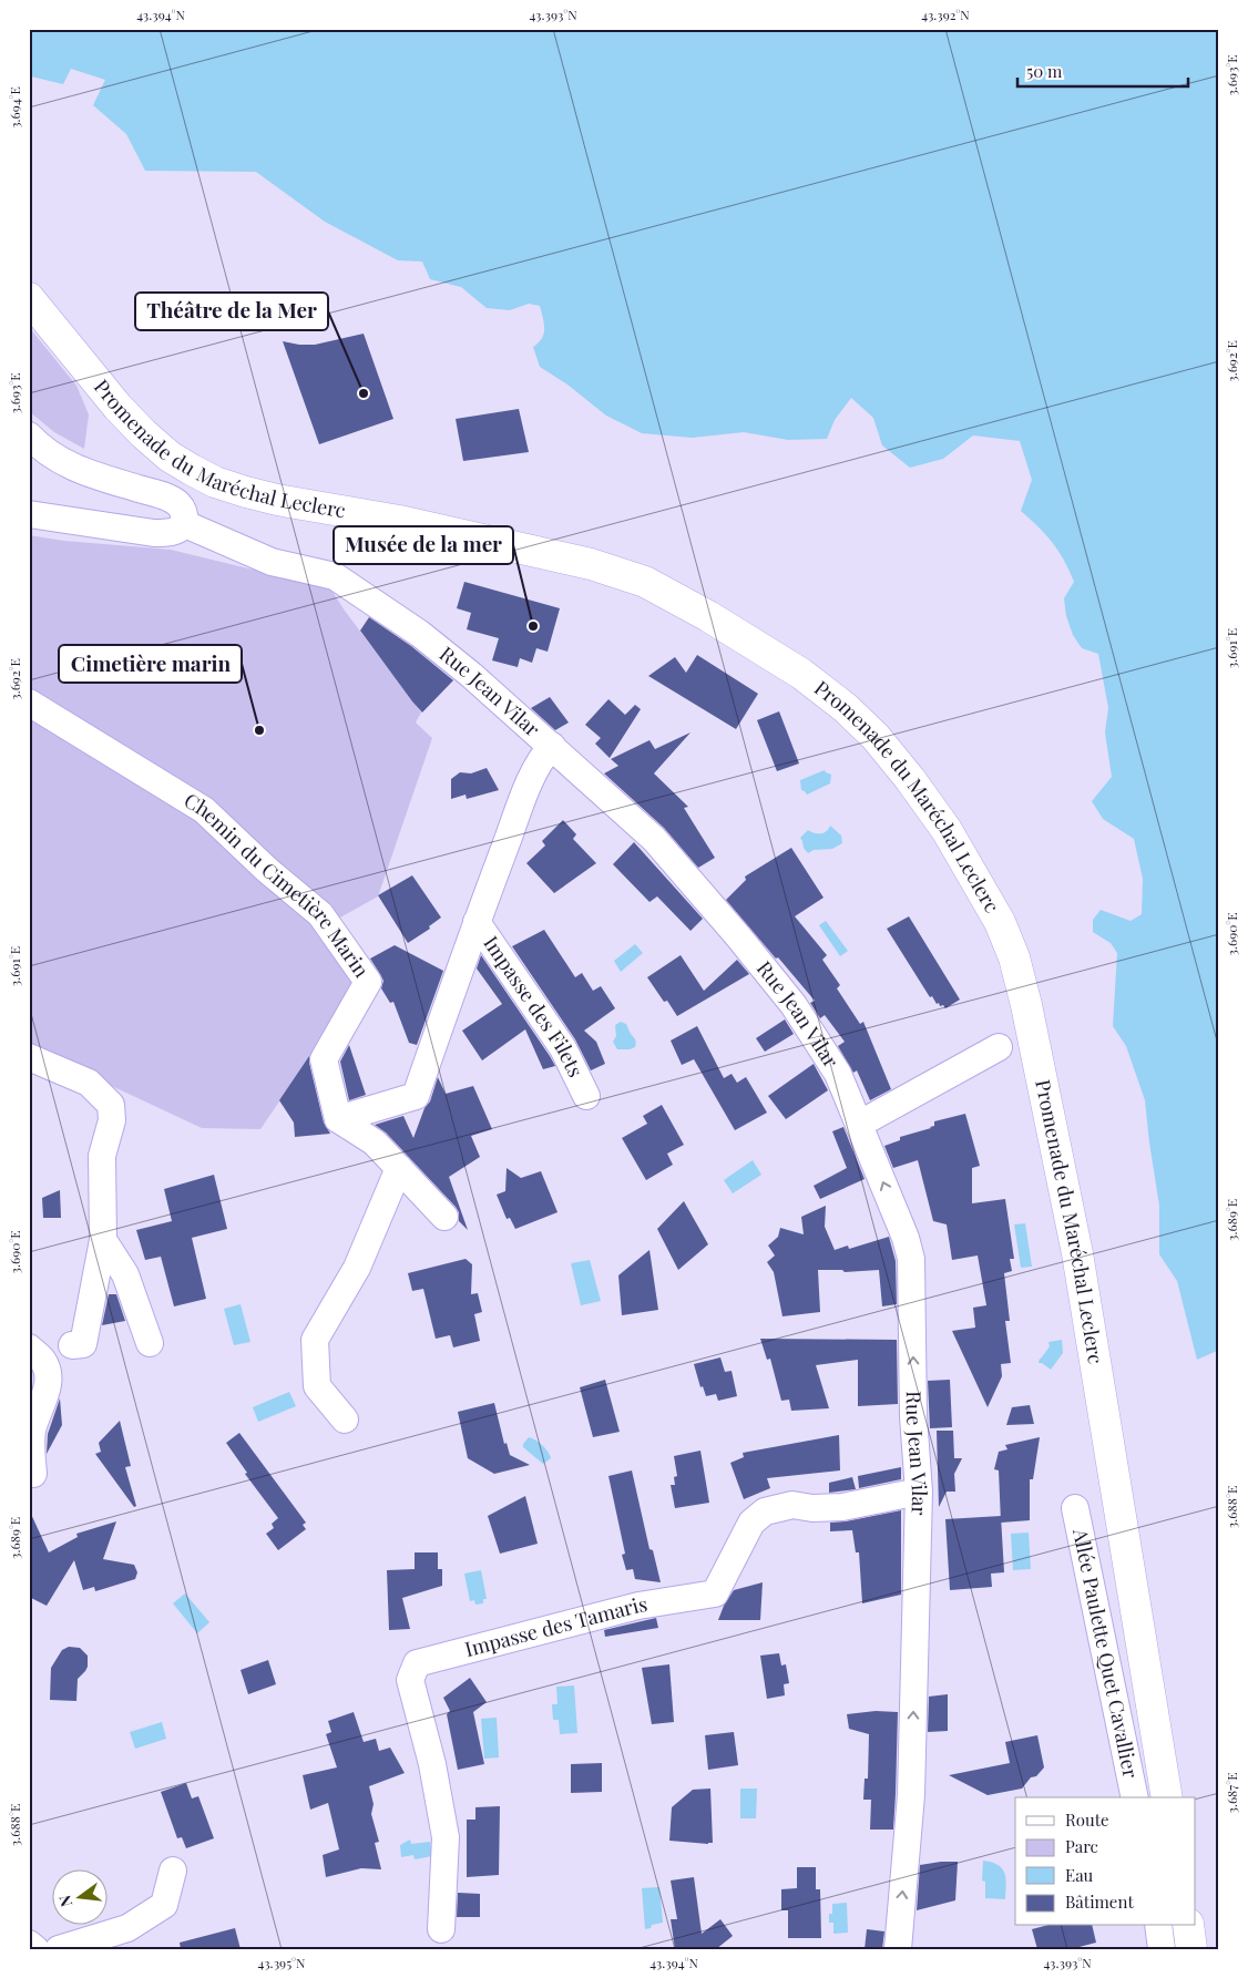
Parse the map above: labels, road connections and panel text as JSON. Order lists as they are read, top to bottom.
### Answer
{
  "streets": {
    "main road": ["Promenade du Maréchal Leclerc"],
    "street": [
      "Rue Jean Vilar",
      "Chemin du Cimetière Marin",
      "Impasse des Filets",
      "Impasse des Tamaris",
      "Allée Paulette Quet Cavallier"
    ]
  },
  "crossings": [
    ["Rue Jean Vilar", "Impasse des Tamaris"]
  ],
  "one_way": ["Rue Jean Vilar"],
  "places": ["Théâtre de la Mer", "Musée de la mer", "Cimetière marin"],
  "legend": [
    "Route",
    "Parc",
    "Eau",
    "Bâtiment"
  ],
  "scale_bar": "50 m",
  "north": "left",
  "coordinates": [
    "43.394°N",
    "43.393°N",
    "43.392°N",
    "3.693°E",
    "3.694°E",
    "3.692°E",
    "3.691°E",
    "3.690°E",
    "3.689°E",
    "3.688°E",
    "3.687°E",
    "43.395°N"
  ]
}
